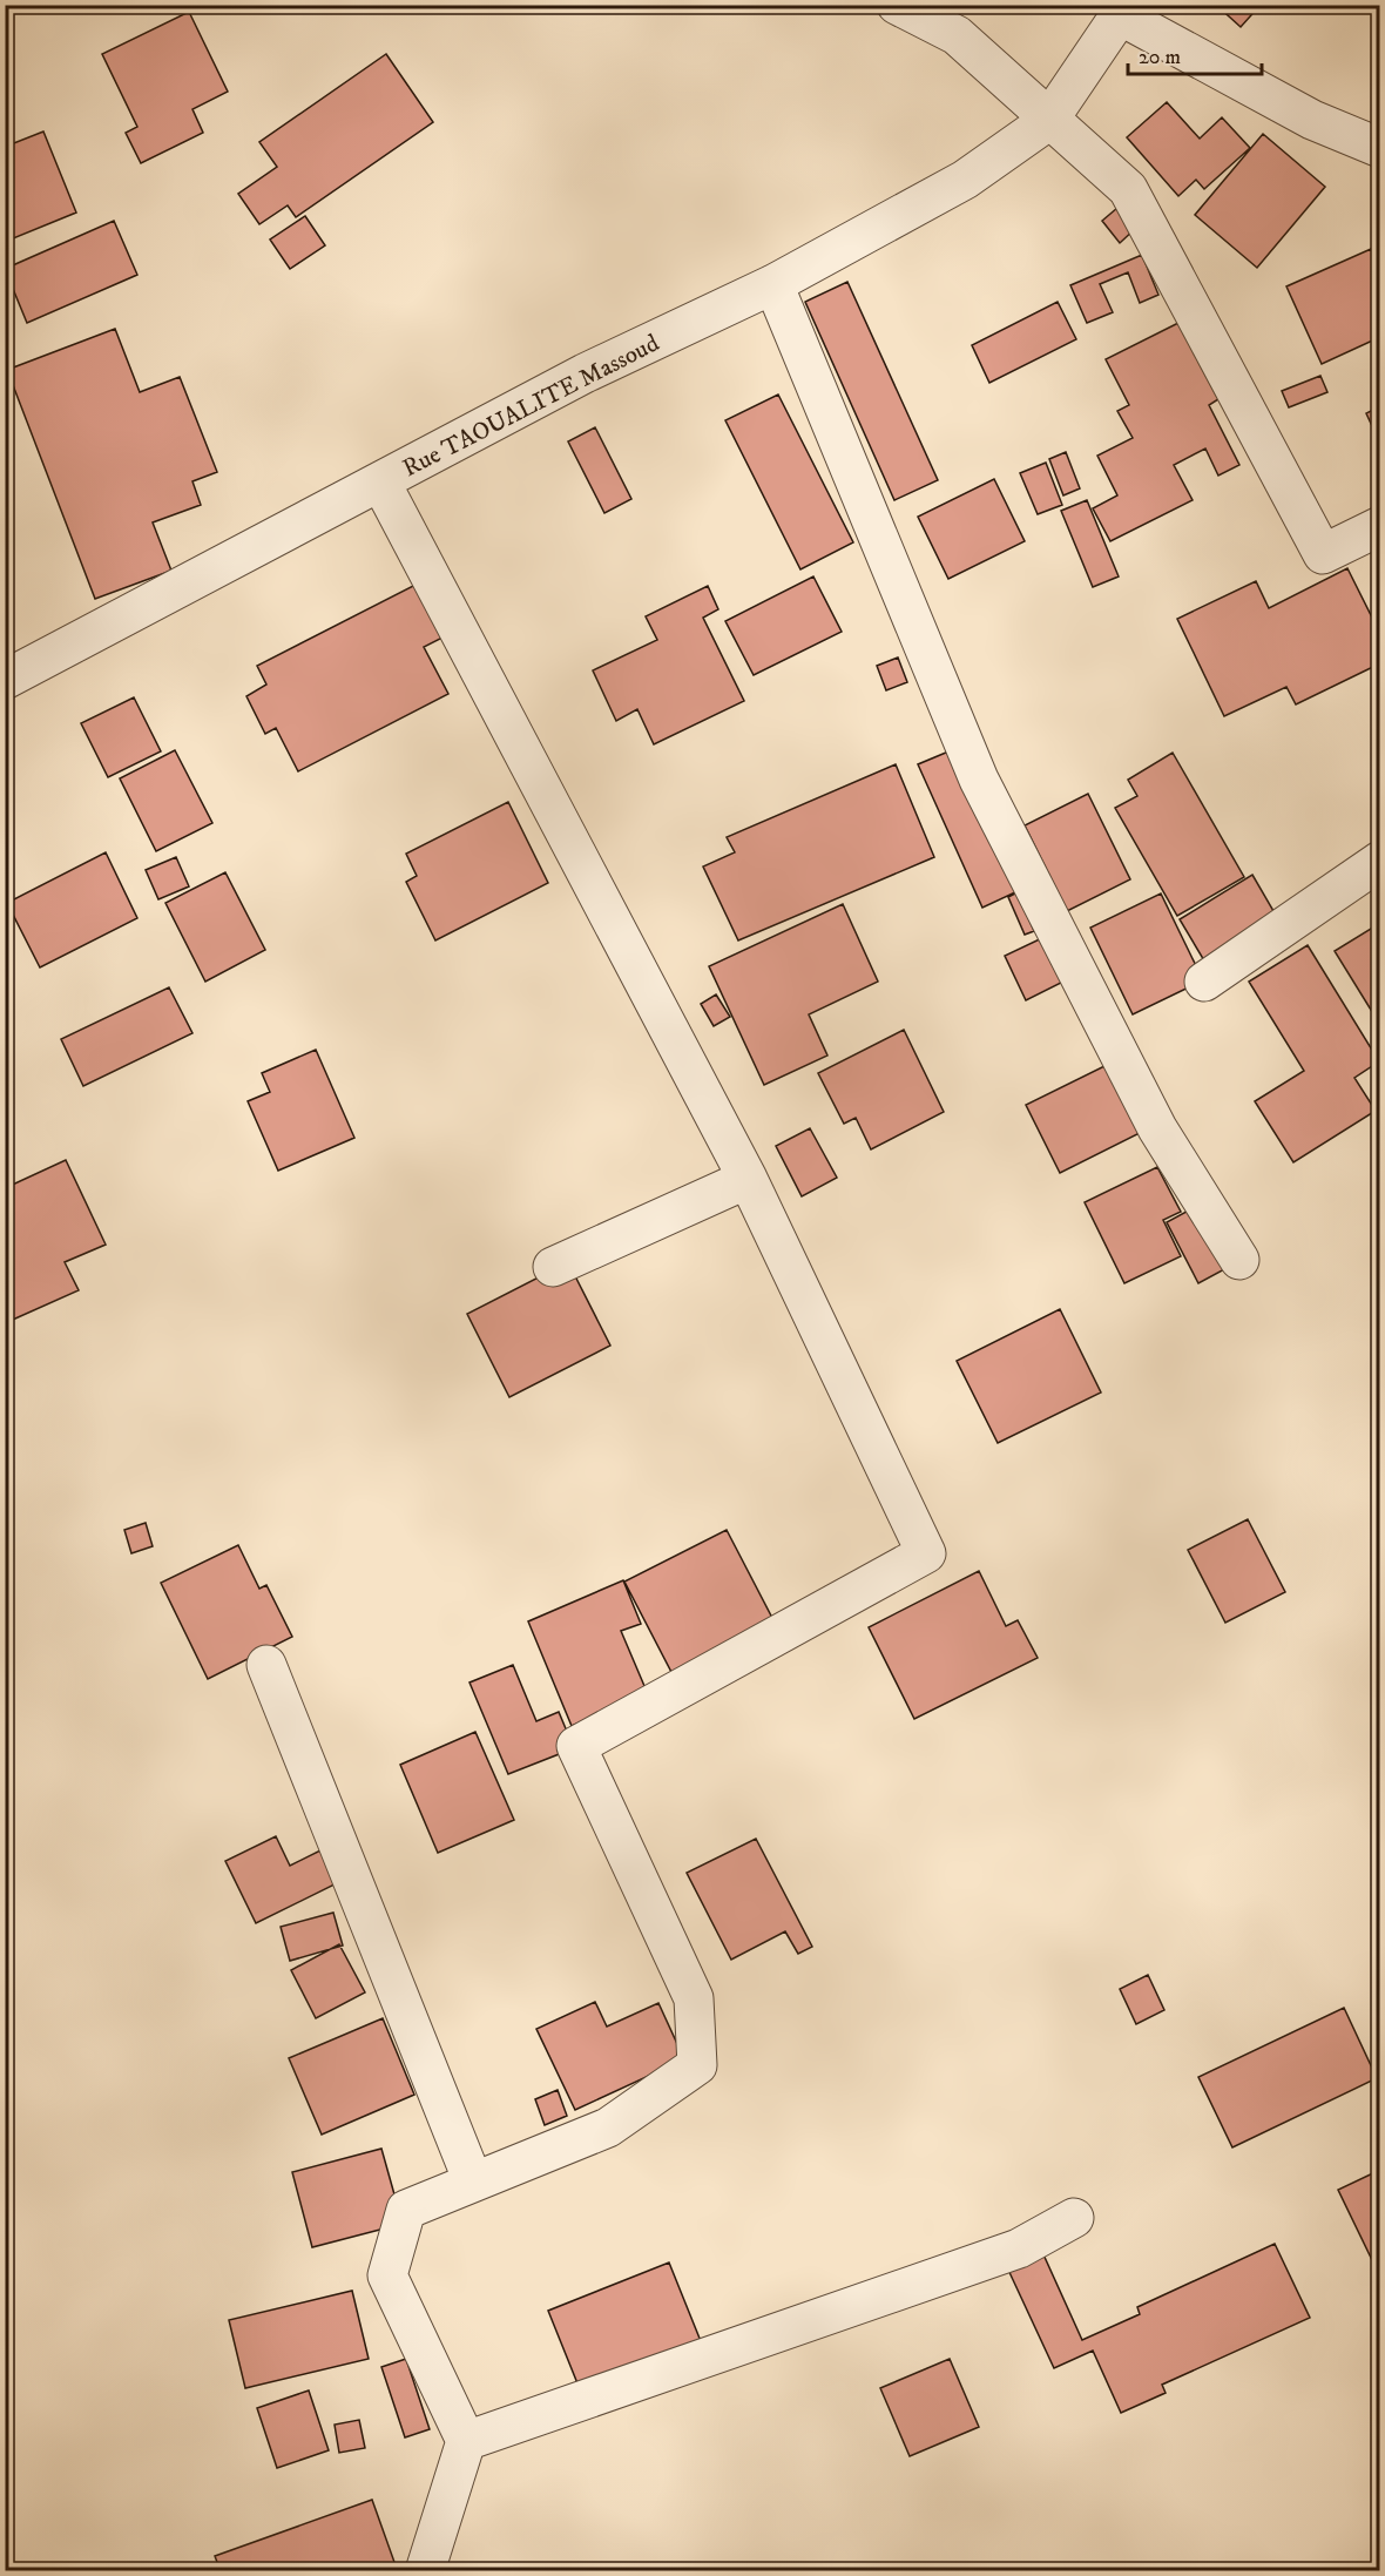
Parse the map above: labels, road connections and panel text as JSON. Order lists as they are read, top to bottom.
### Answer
{
  "streets": {
    "street": ["Rue TAOUALITE Massoud"]
  },
  "scale_bar": "20 m"
}
